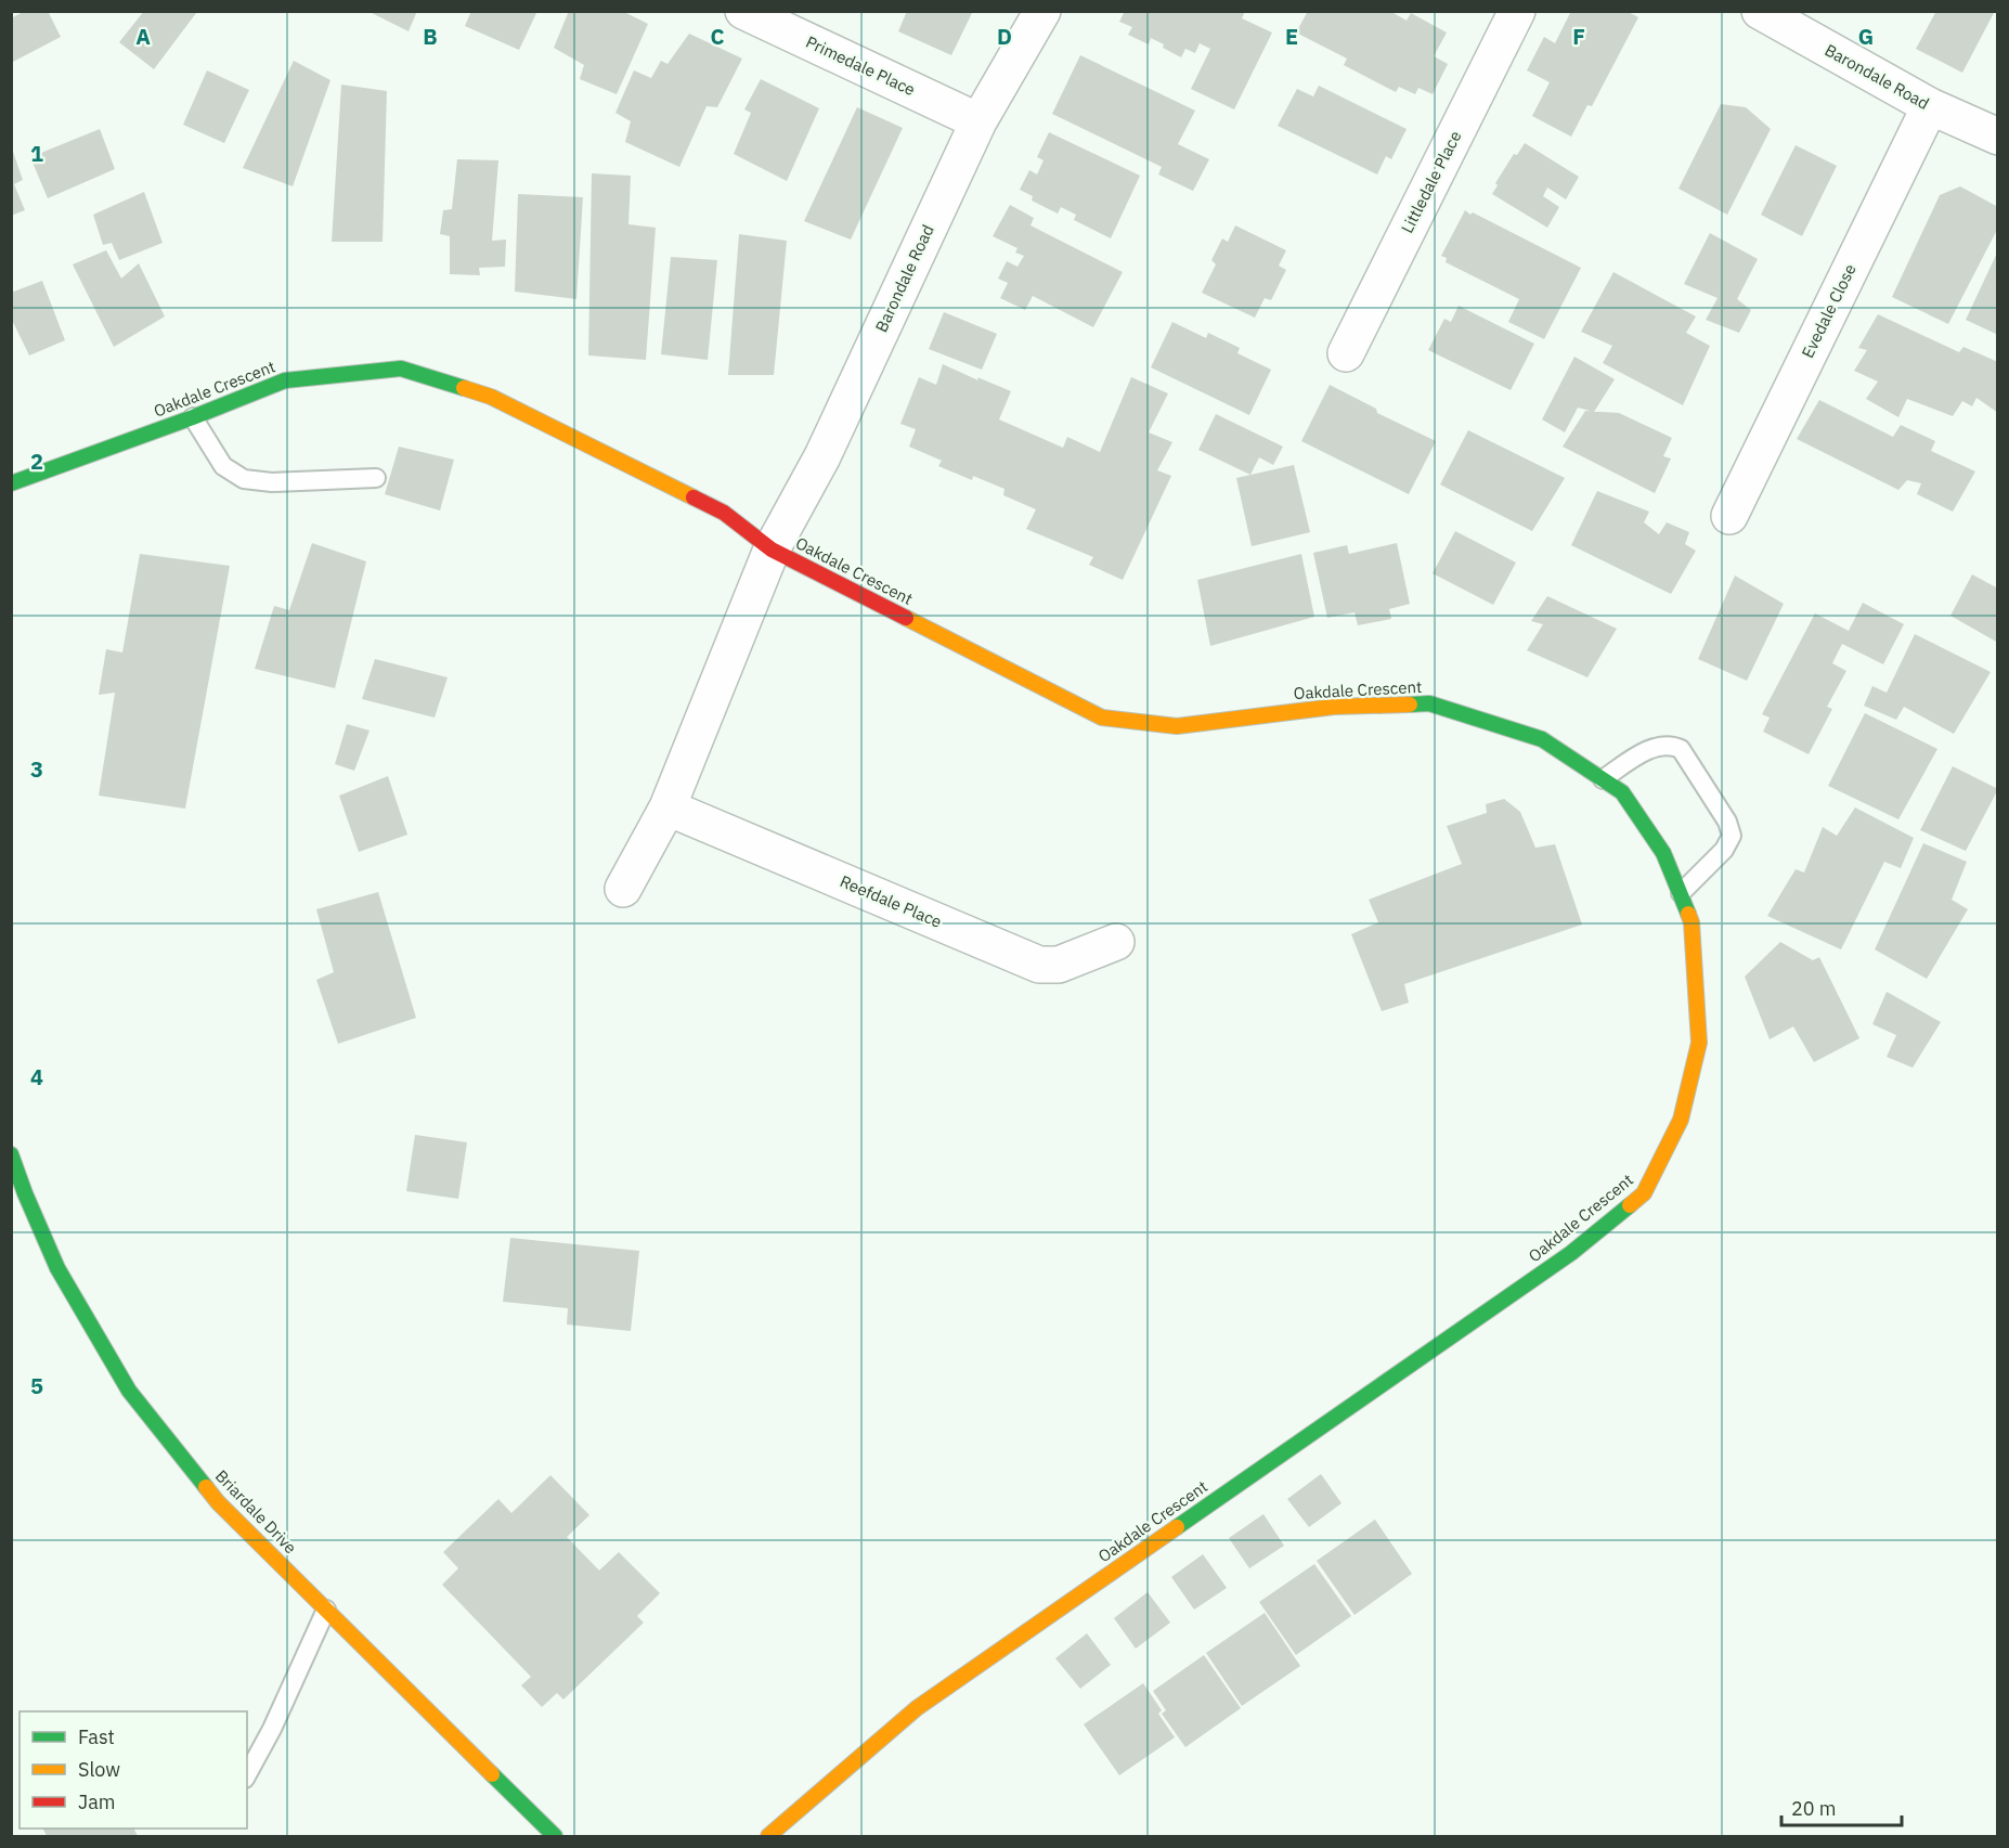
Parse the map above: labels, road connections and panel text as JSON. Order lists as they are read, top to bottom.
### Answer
{
  "streets": {
    "street": [
      "Primedale Place",
      "Barondale Road",
      "Littledale Place",
      "Evedale Close",
      "Oakdale Crescent",
      "Reefdale Place",
      "Briardale Drive"
    ]
  },
  "crossings": [
    ["Primedale Place", "Barondale Road"],
    ["Barondale Road", "Evedale Close"],
    ["Barondale Road", "Oakdale Crescent"]
  ],
  "legend": ["Fast", "Slow", "Jam"],
  "scale_bar": "20 m",
  "grid": {
    "columns": [
      "A",
      "B",
      "C",
      "D",
      "E",
      "F",
      "G"
    ],
    "rows": [
      "1",
      "2",
      "3",
      "4",
      "5"
    ]
  }
}
